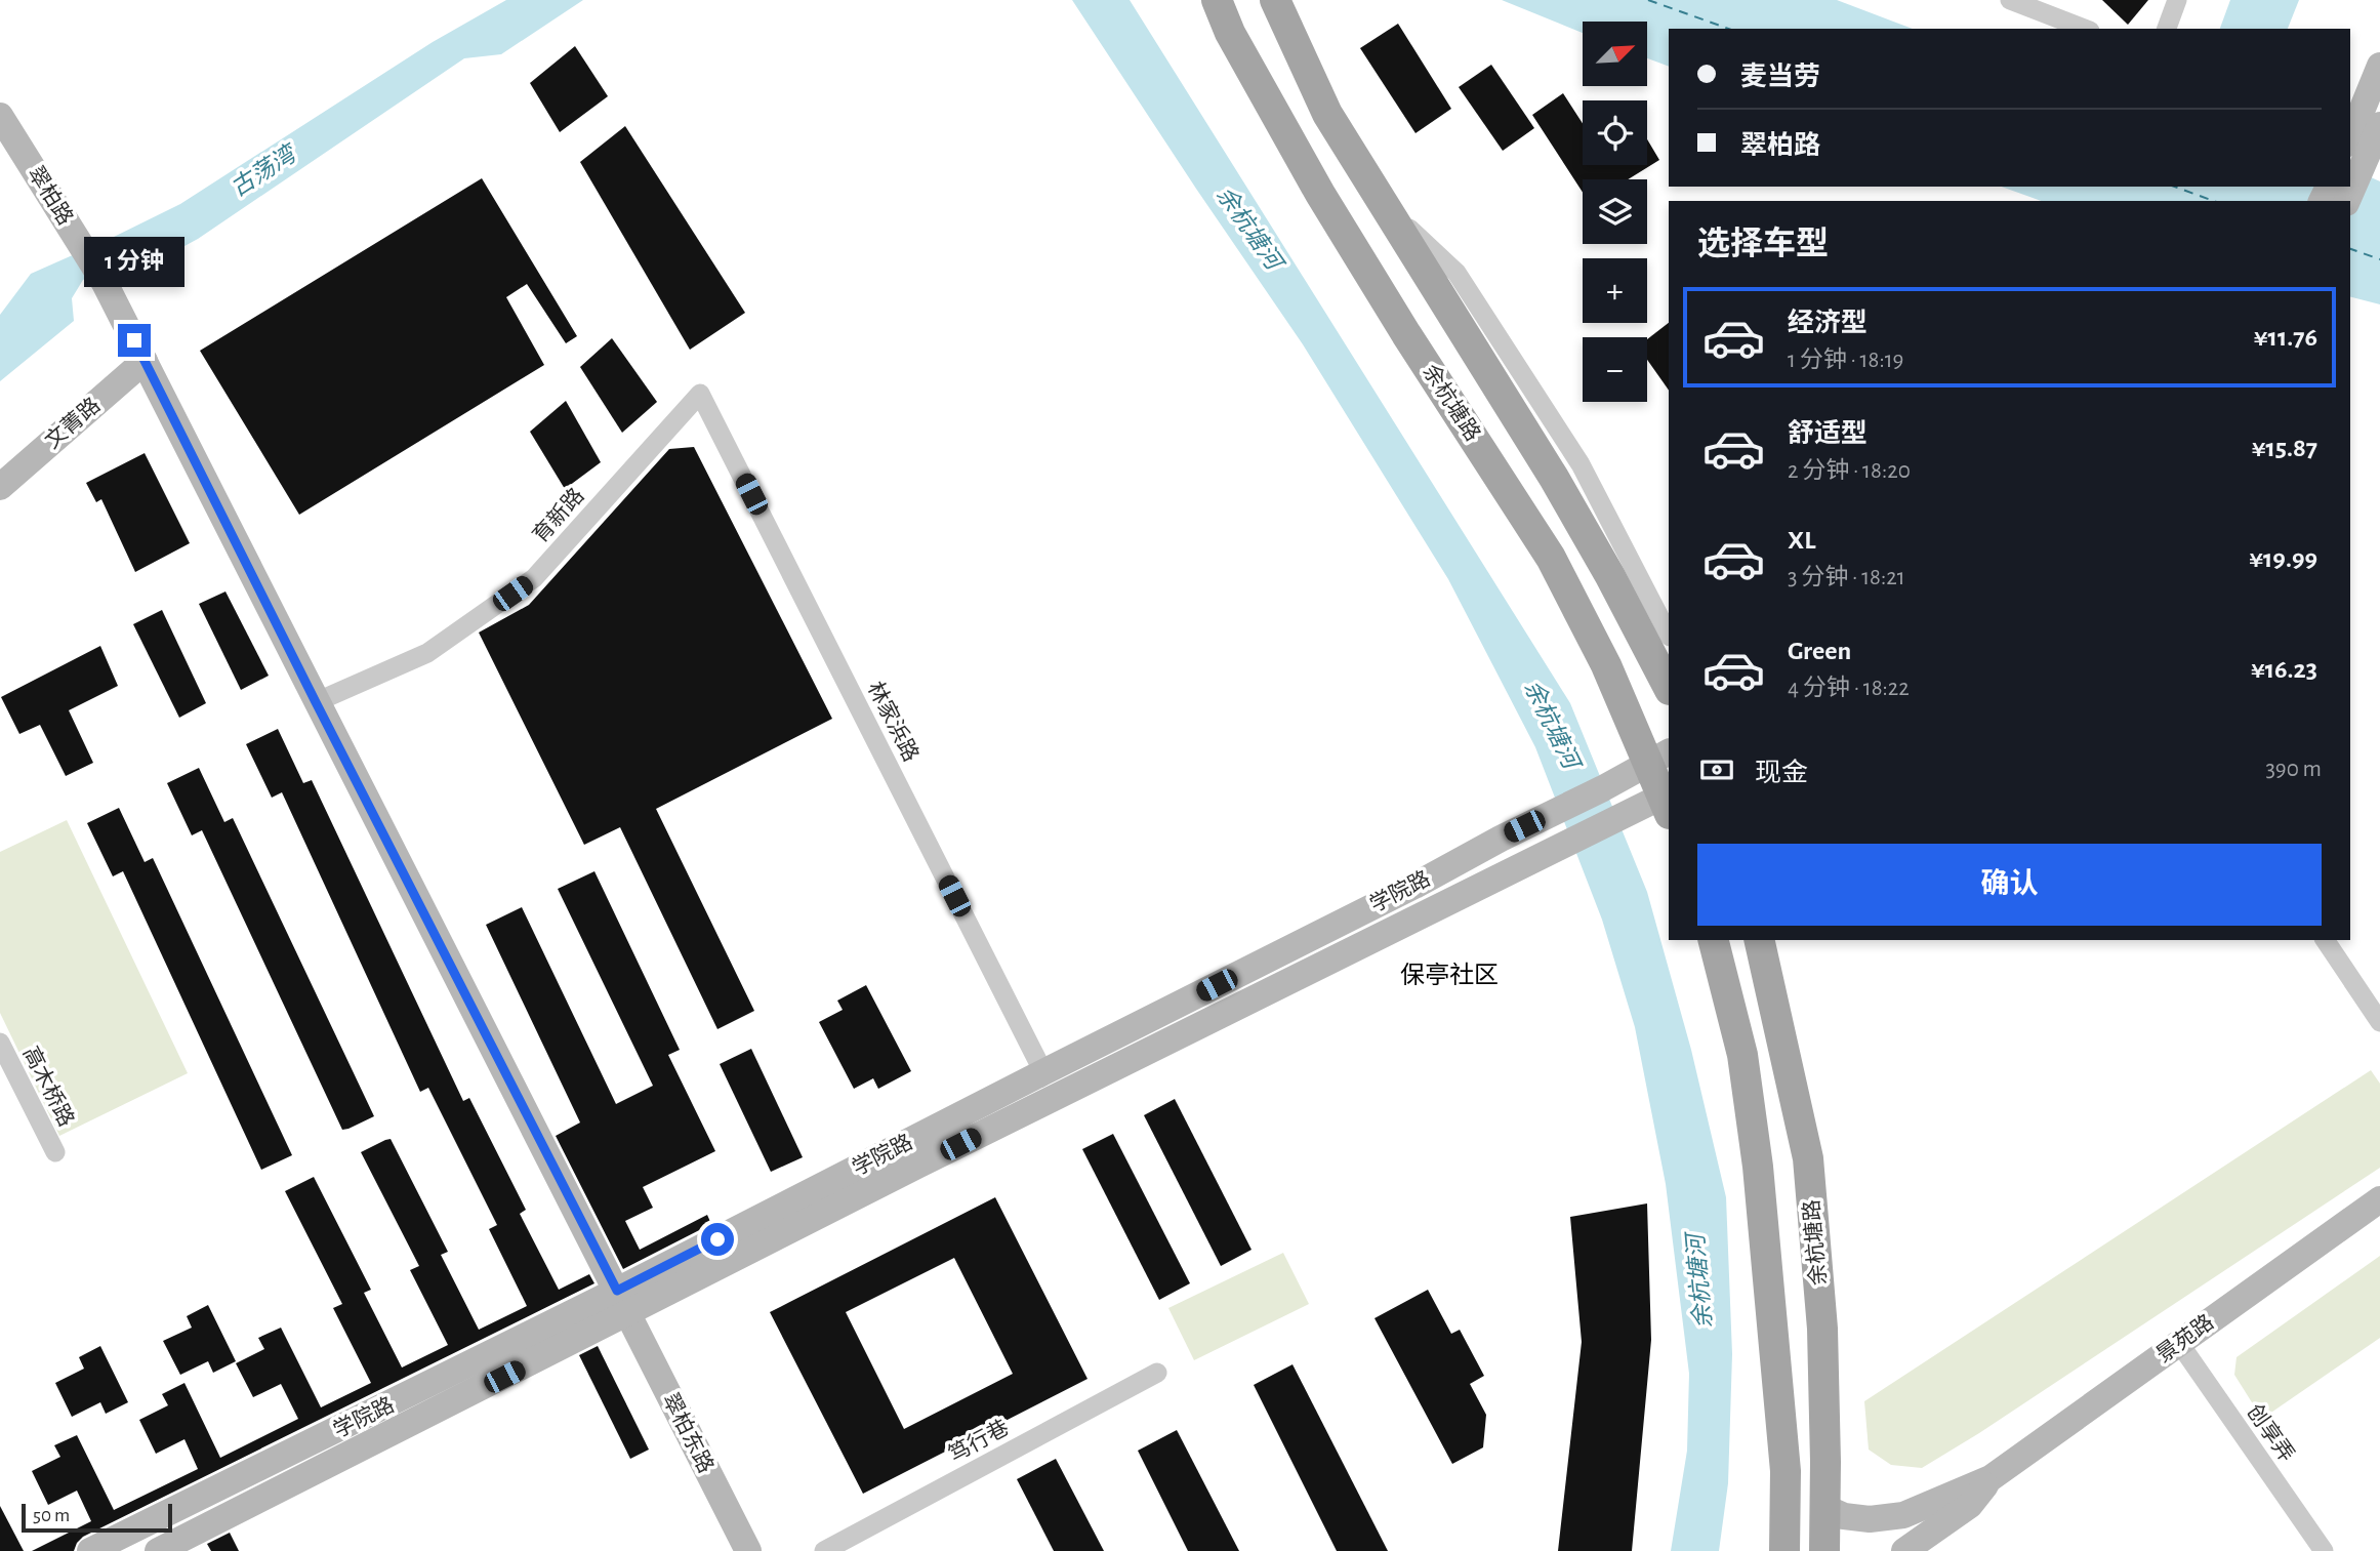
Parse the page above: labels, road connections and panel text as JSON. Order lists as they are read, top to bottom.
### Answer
{
  "streets": {
    "main road": [
      "翠柏路",
      "余杭塘路",
      "文菁路",
      "学院路",
      "景苑路",
      "翠柏东路"
    ],
    "street": [
      "育新路",
      "林家浜路",
      "高木桥路",
      "创享弄",
      "笃行巷"
    ]
  },
  "crossings": [
    ["翠柏路", "文菁路"],
    ["余杭塘路", "学院路"],
    ["余杭塘路", "景苑路"],
    ["育新路", "林家浜路"],
    ["林家浜路", "学院路"],
    ["学院路", "翠柏东路"],
    ["景苑路", "创享弄"]
  ],
  "districts": ["保亭社区"],
  "water": ["古荡湾", "余杭塘河"],
  "scale_bar": "50 m",
  "north": "top right",
  "page": {
    "map_buttons": ["+", "−"],
    "banner": ["麦当劳", "翠柏路"],
    "heading": "选择车型",
    "bubble": "1 分钟",
    "list": [
      {
        "name": "经济型",
        "note": "1 分钟 · 18:19",
        "value": "¥11.76"
      },
      {
        "name": "舒适型",
        "note": "2 分钟 · 18:20",
        "value": "¥15.87"
      },
      {
        "name": "XL",
        "note": "3 分钟 · 18:21",
        "value": "¥19.99"
      },
      {
        "name": "Green",
        "note": "4 分钟 · 18:22",
        "value": "¥16.23"
      }
    ],
    "pay": ["现金", "390 m"],
    "buttons": "确认",
    "scale": "50 m"
  }
}
